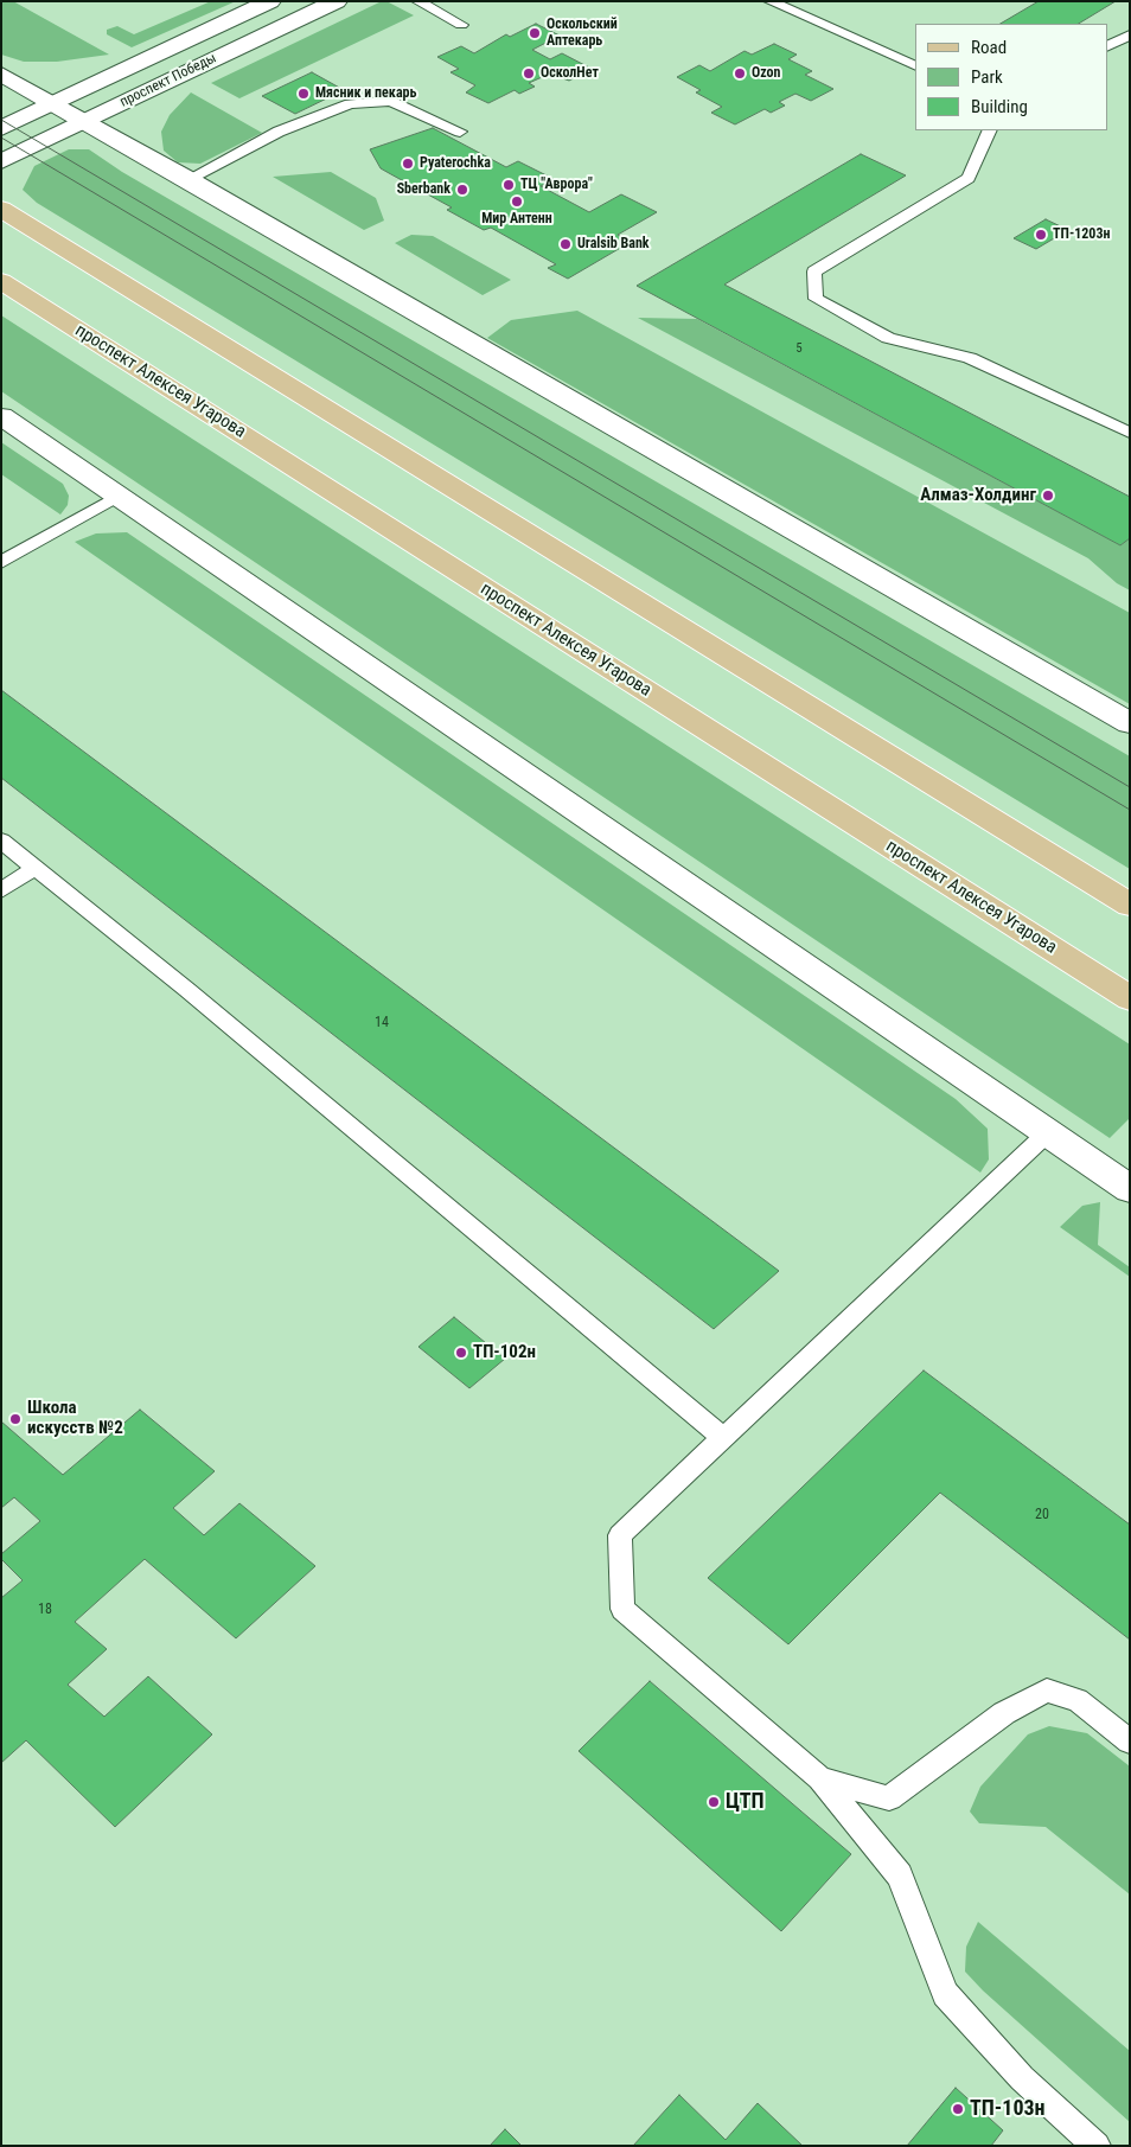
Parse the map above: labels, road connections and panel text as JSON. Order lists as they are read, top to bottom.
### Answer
{
  "streets": {
    "main road": ["проспект Алексея Угарова"],
    "street": ["проспект Победы"]
  },
  "places": [
    "Оскольский Аптекарь",
    "ОсколНет",
    "Ozon",
    "Мясник и пекарь",
    "Pyaterochka",
    "ТЦ \"Аврора\"",
    "Sberbank",
    "Мир Антенн",
    "ТП-1203н",
    "Uralsib Bank",
    "Алмаз-Холдинг",
    "ТП-102н",
    "Школа искусств №2",
    "ЦТП",
    "ТП-103н"
  ],
  "house_numbers": [
    "5",
    "14",
    "20",
    "18"
  ],
  "legend": ["Road", "Park", "Building"]
}
